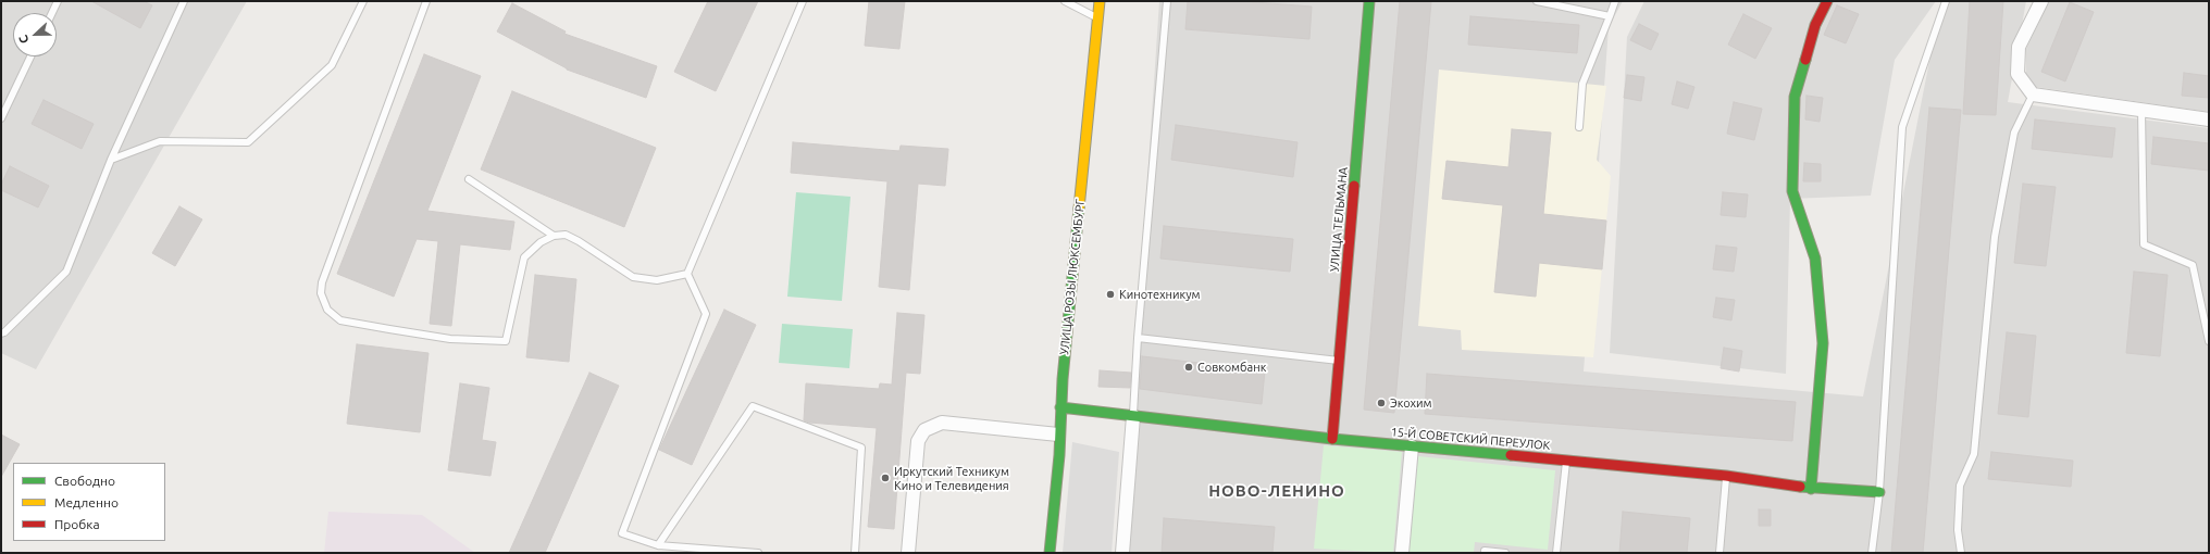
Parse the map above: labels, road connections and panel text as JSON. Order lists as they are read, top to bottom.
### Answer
{
  "streets": {
    "street": ["УЛИЦА ТЕЛЬМАНА", "УЛИЦА РОЗЫ ЛЮКСЕМБУРГ", "15-Й СОВЕТСКИЙ ПЕРЕУЛОК"]
  },
  "crossings": [
    ["УЛИЦА ТЕЛЬМАНА", "15-Й СОВЕТСКИЙ ПЕРЕУЛОК"],
    ["УЛИЦА РОЗЫ ЛЮКСЕМБУРГ", "15-Й СОВЕТСКИЙ ПЕРЕУЛОК"]
  ],
  "districts": ["НОВО-ЛЕНИНО"],
  "places": [
    "Кинотехникум",
    "Совкомбанк",
    "Экохим",
    "Иркутский Техникум Кино и Телевидения"
  ],
  "legend": ["Свободно", "Медленно", "Пробка"],
  "north": "left"
}
